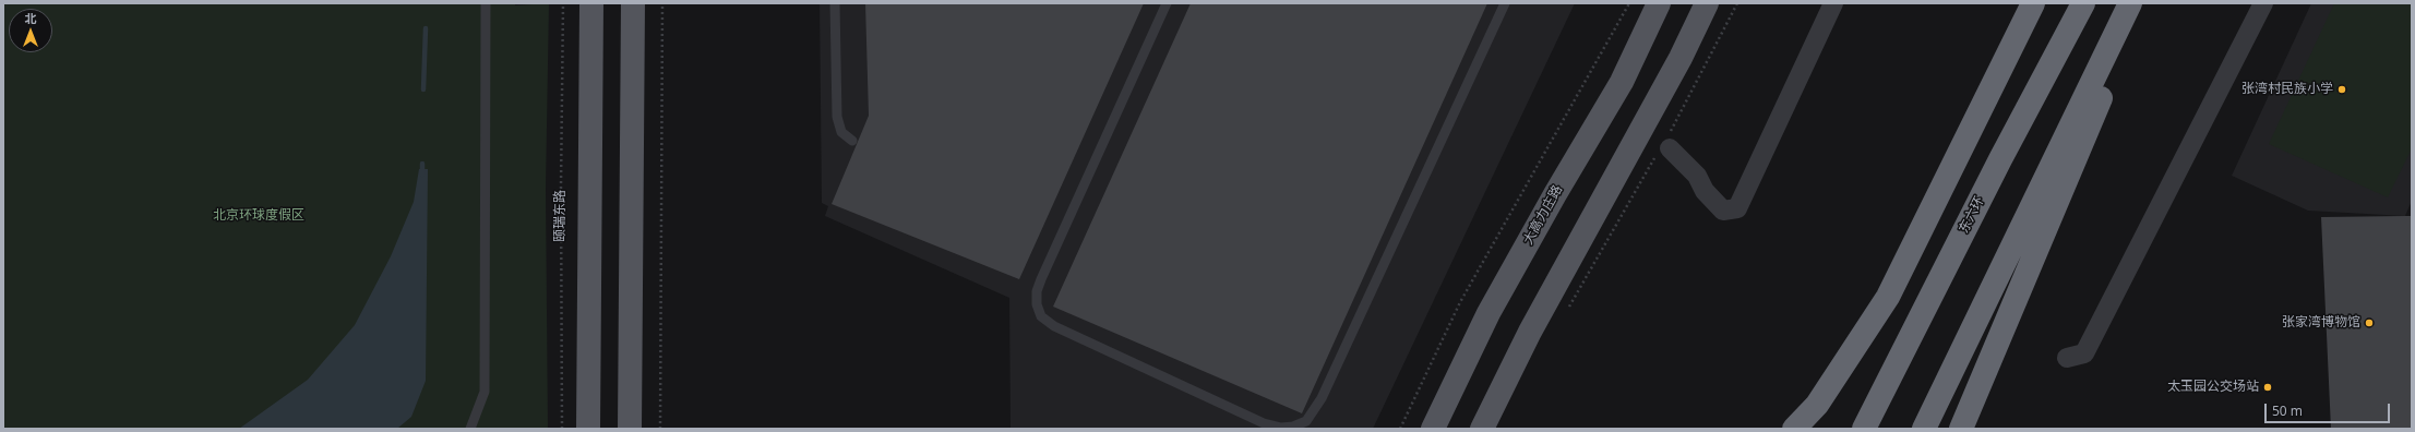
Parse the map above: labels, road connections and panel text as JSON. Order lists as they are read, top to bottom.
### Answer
{
  "streets": {
    "highway": ["东六环"],
    "main road": ["大高力庄路"],
    "path": ["颐瑞东路"]
  },
  "parks": ["北京环球度假区"],
  "places": ["张湾村民族小学", "张家湾博物馆", "太玉园公交场站"],
  "scale_bar": "50 m",
  "north": "top"
}
